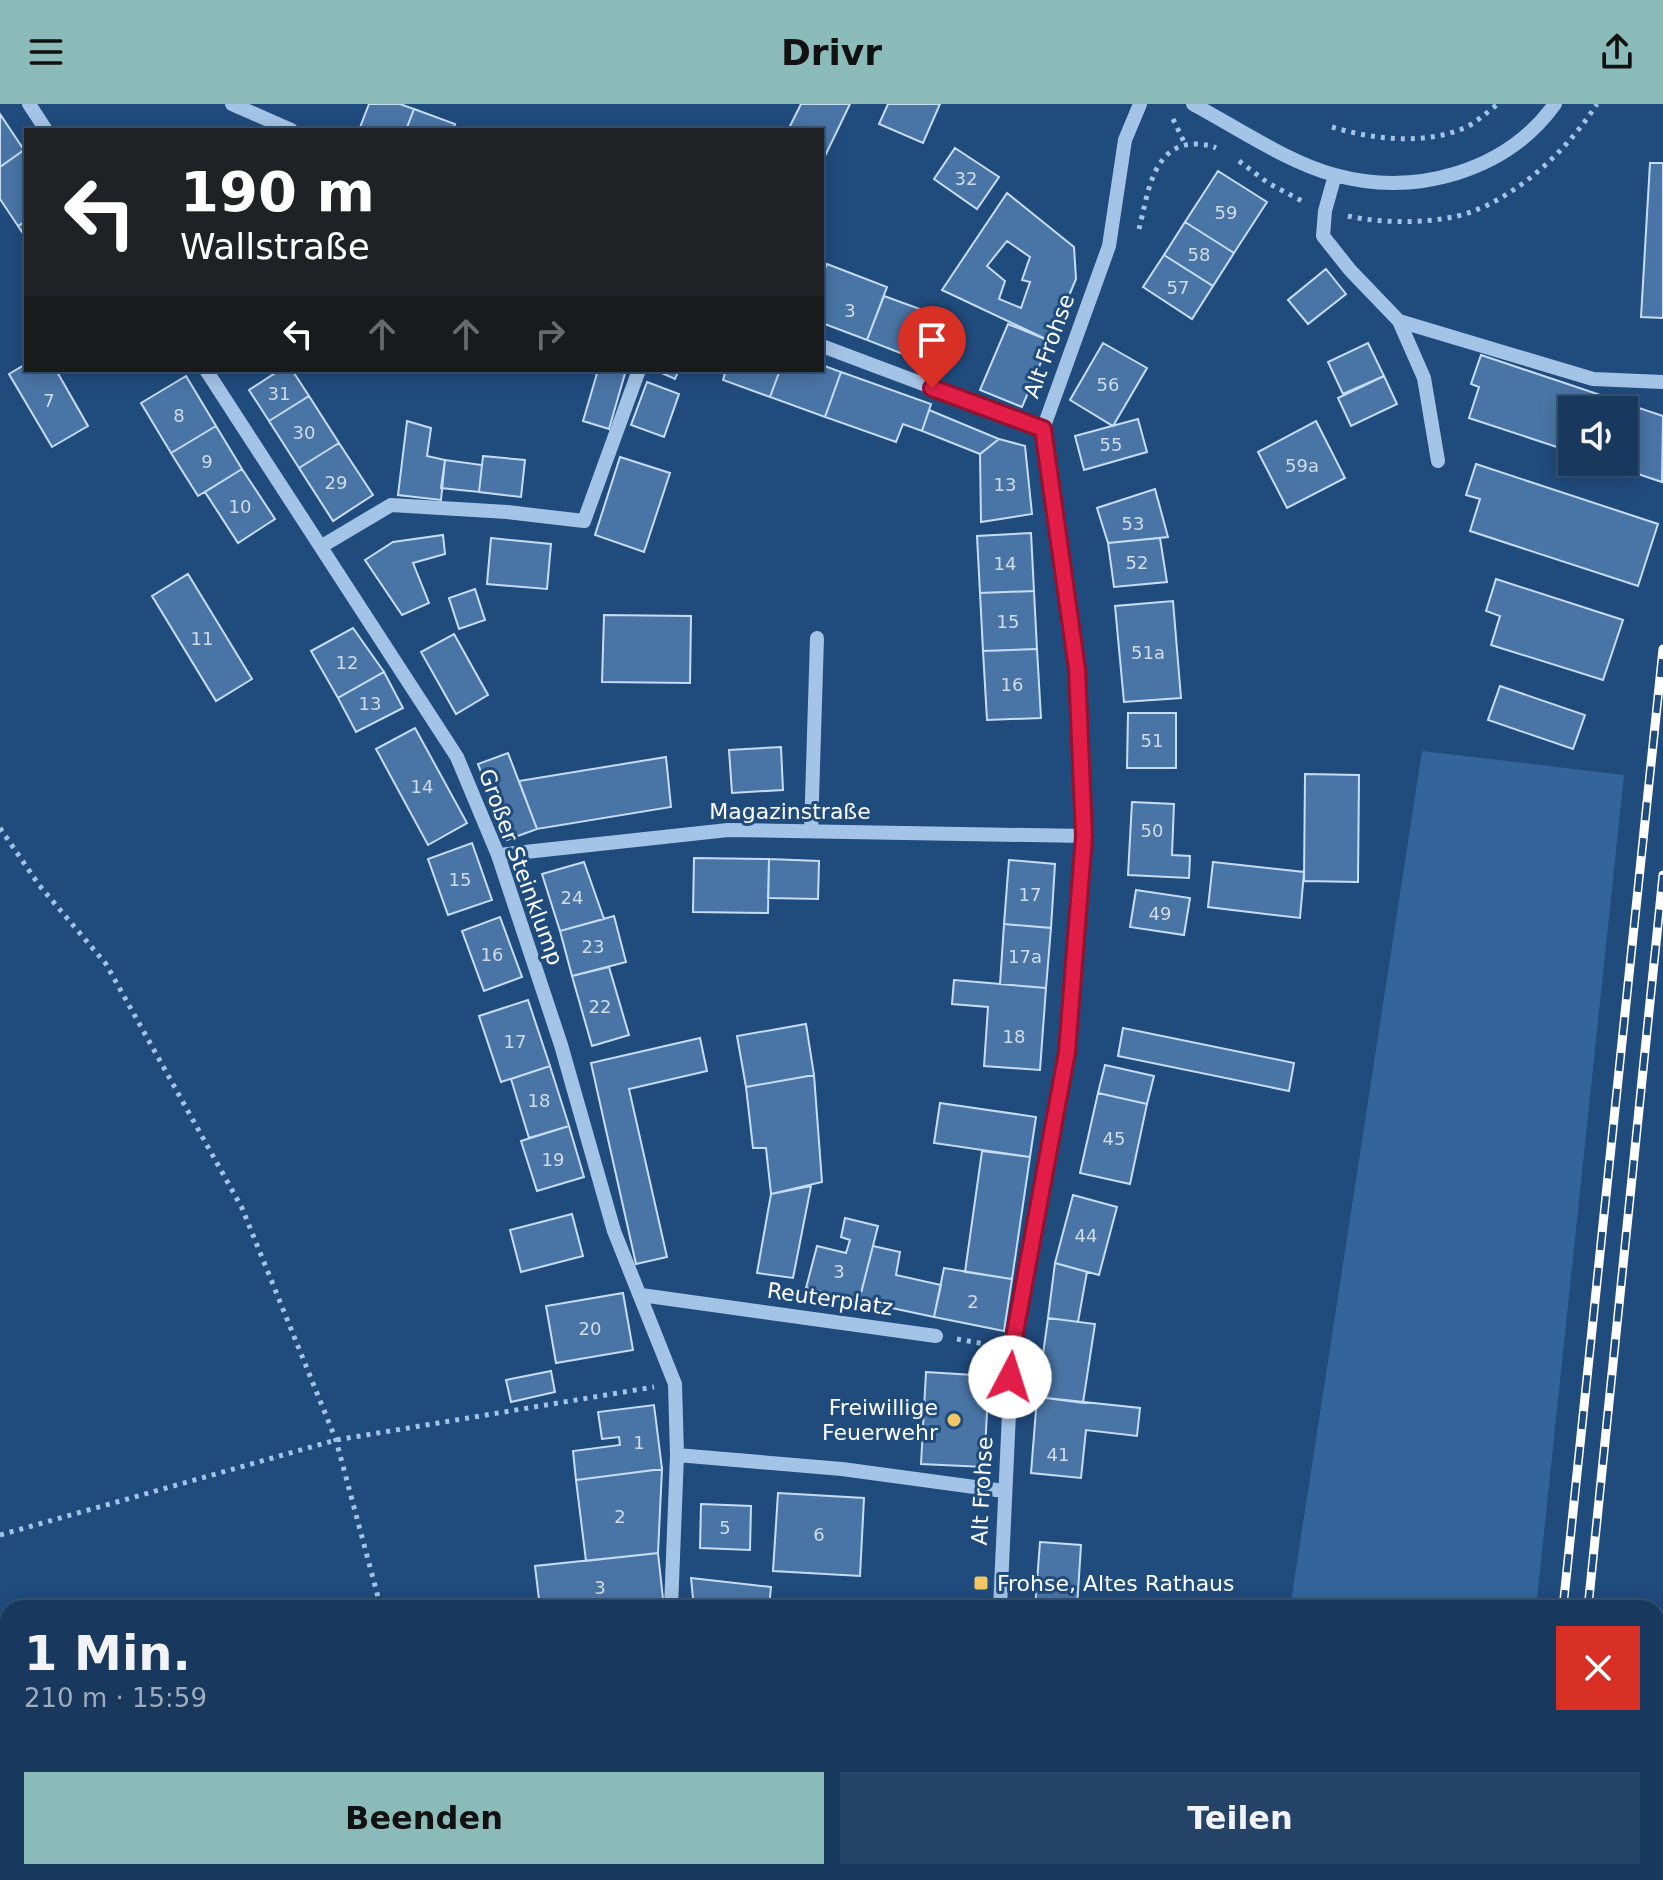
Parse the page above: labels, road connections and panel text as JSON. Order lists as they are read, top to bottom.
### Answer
{
  "streets": {
    "street": [
      "Alt Frohse",
      "Magazinstraße",
      "Großer Steinklump",
      "Reuterplatz"
    ]
  },
  "crossings": [
    ["Alt Frohse", "Magazinstraße"],
    ["Magazinstraße", "Großer Steinklump"],
    ["Großer Steinklump", "Reuterplatz"]
  ],
  "places": {
    "other": ["Freiwillige Feuerwehr"],
    "transit": ["Frohse, Altes Rathaus"]
  },
  "house_numbers": [
    "32",
    "59",
    "58",
    "57",
    "3",
    "56",
    "31",
    "7",
    "8",
    "30",
    "55",
    "9",
    "59a",
    "29",
    "13",
    "10",
    "53",
    "52",
    "14",
    "15",
    "11",
    "51a",
    "12",
    "16",
    "13",
    "51",
    "14",
    "50",
    "15",
    "17",
    "24",
    "49",
    "23",
    "16",
    "17a",
    "22",
    "18",
    "17",
    "18",
    "45",
    "19",
    "44",
    "3",
    "2",
    "20",
    "1",
    "41",
    "2",
    "5",
    "6",
    "3"
  ],
  "page": {
    "header": "Drivr",
    "turn": ["190 m", "Wallstraße"],
    "heading": ["1 Min.", "210 m · 15:59"],
    "buttons": ["Beenden", "Teilen"]
  }
}
